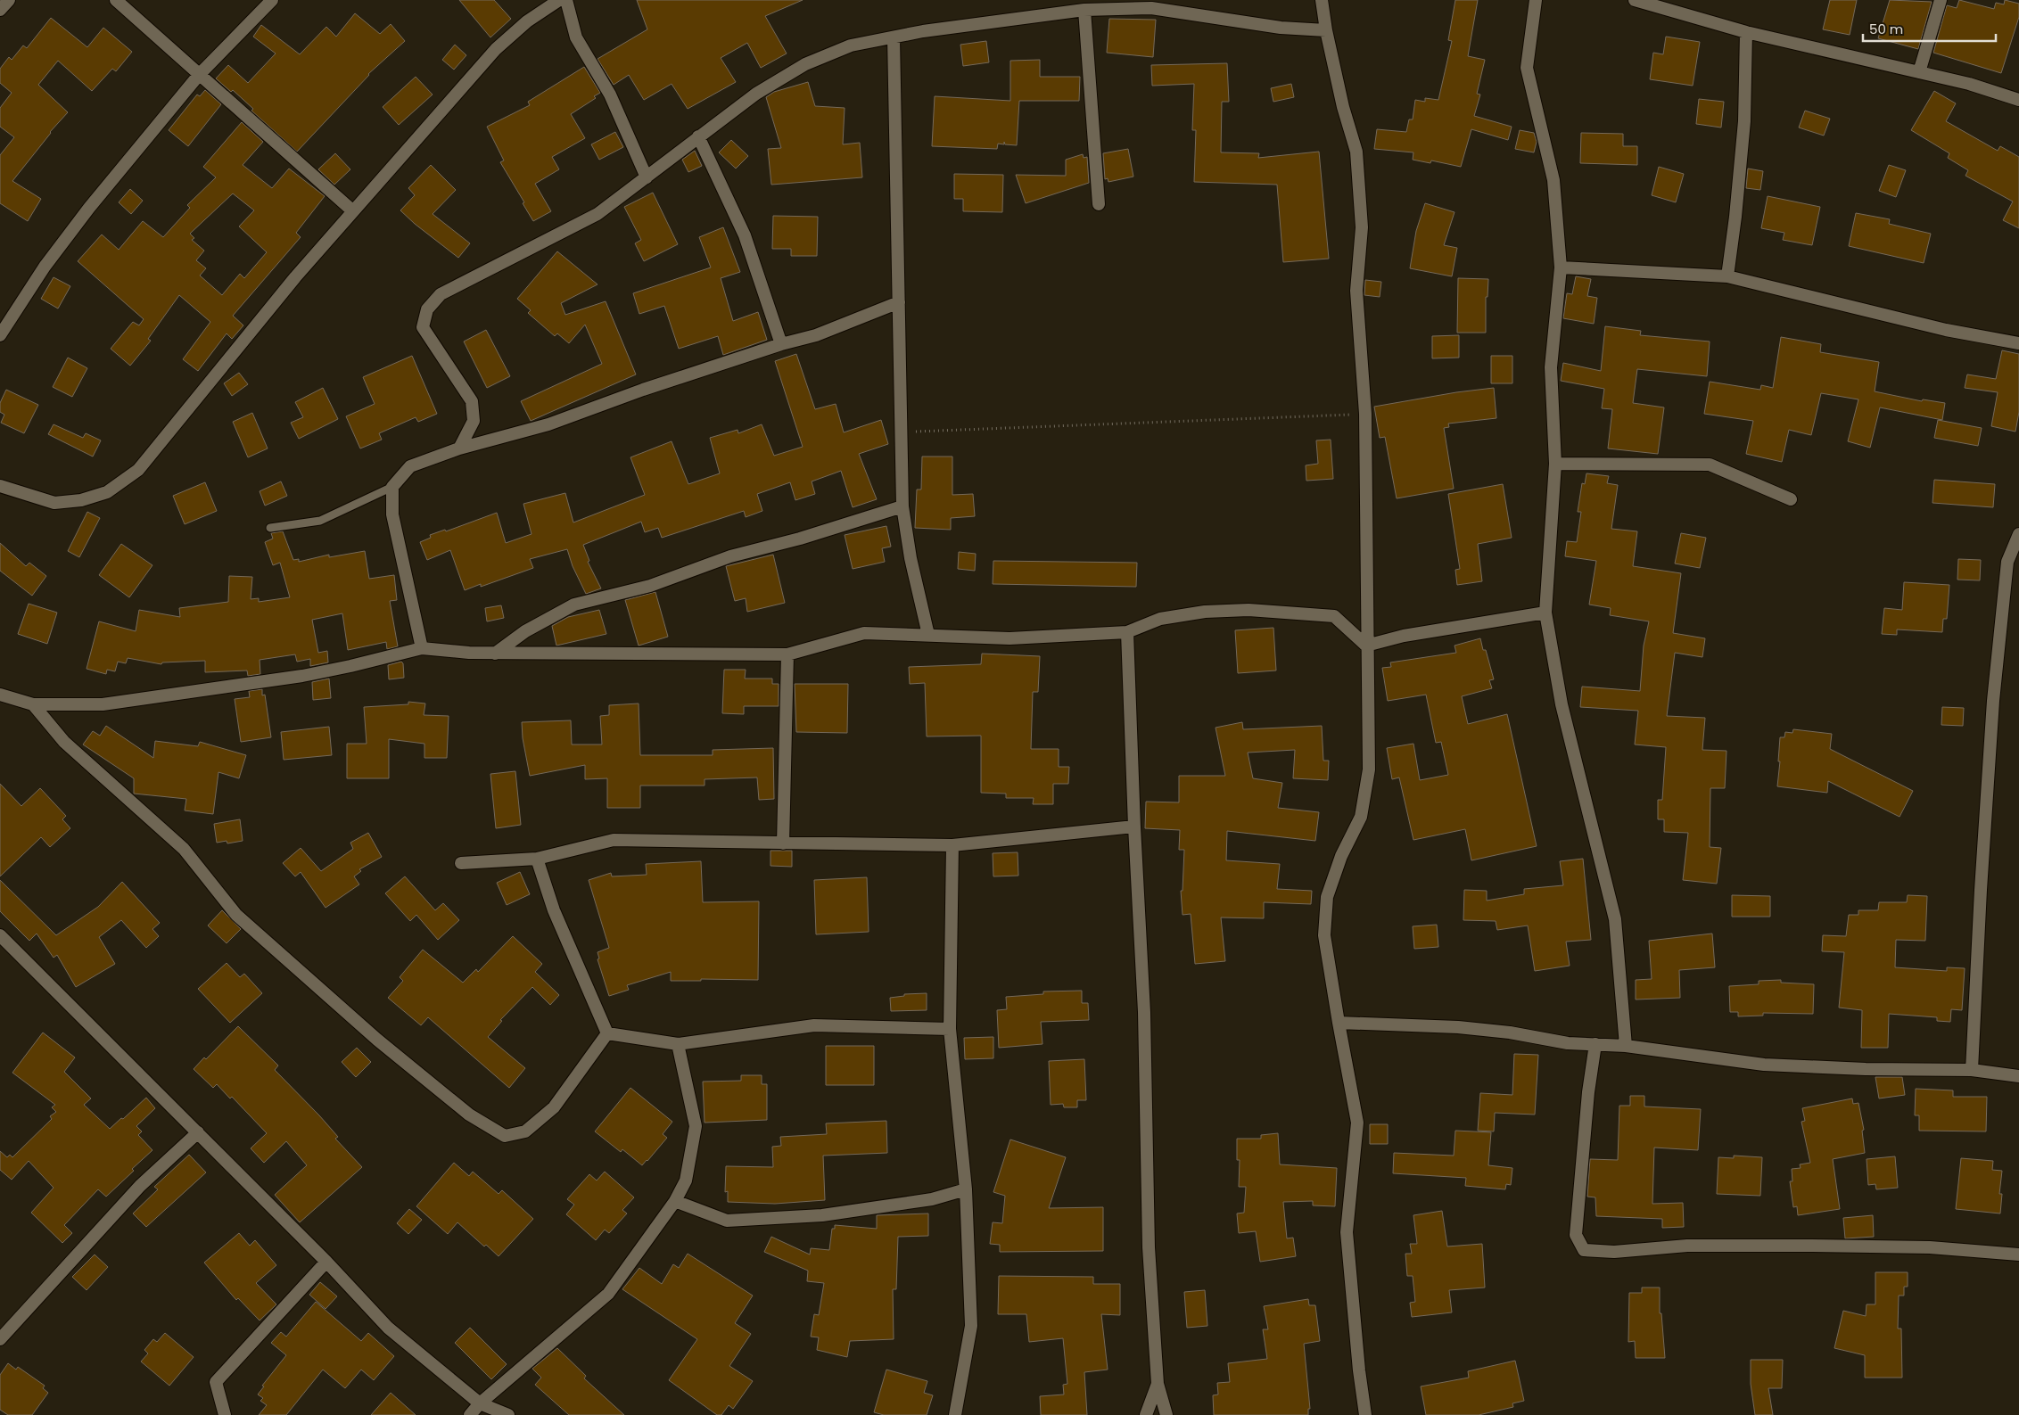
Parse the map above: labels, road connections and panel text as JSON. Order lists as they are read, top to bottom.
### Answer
{
  "scale_bar": "50 m"
}
